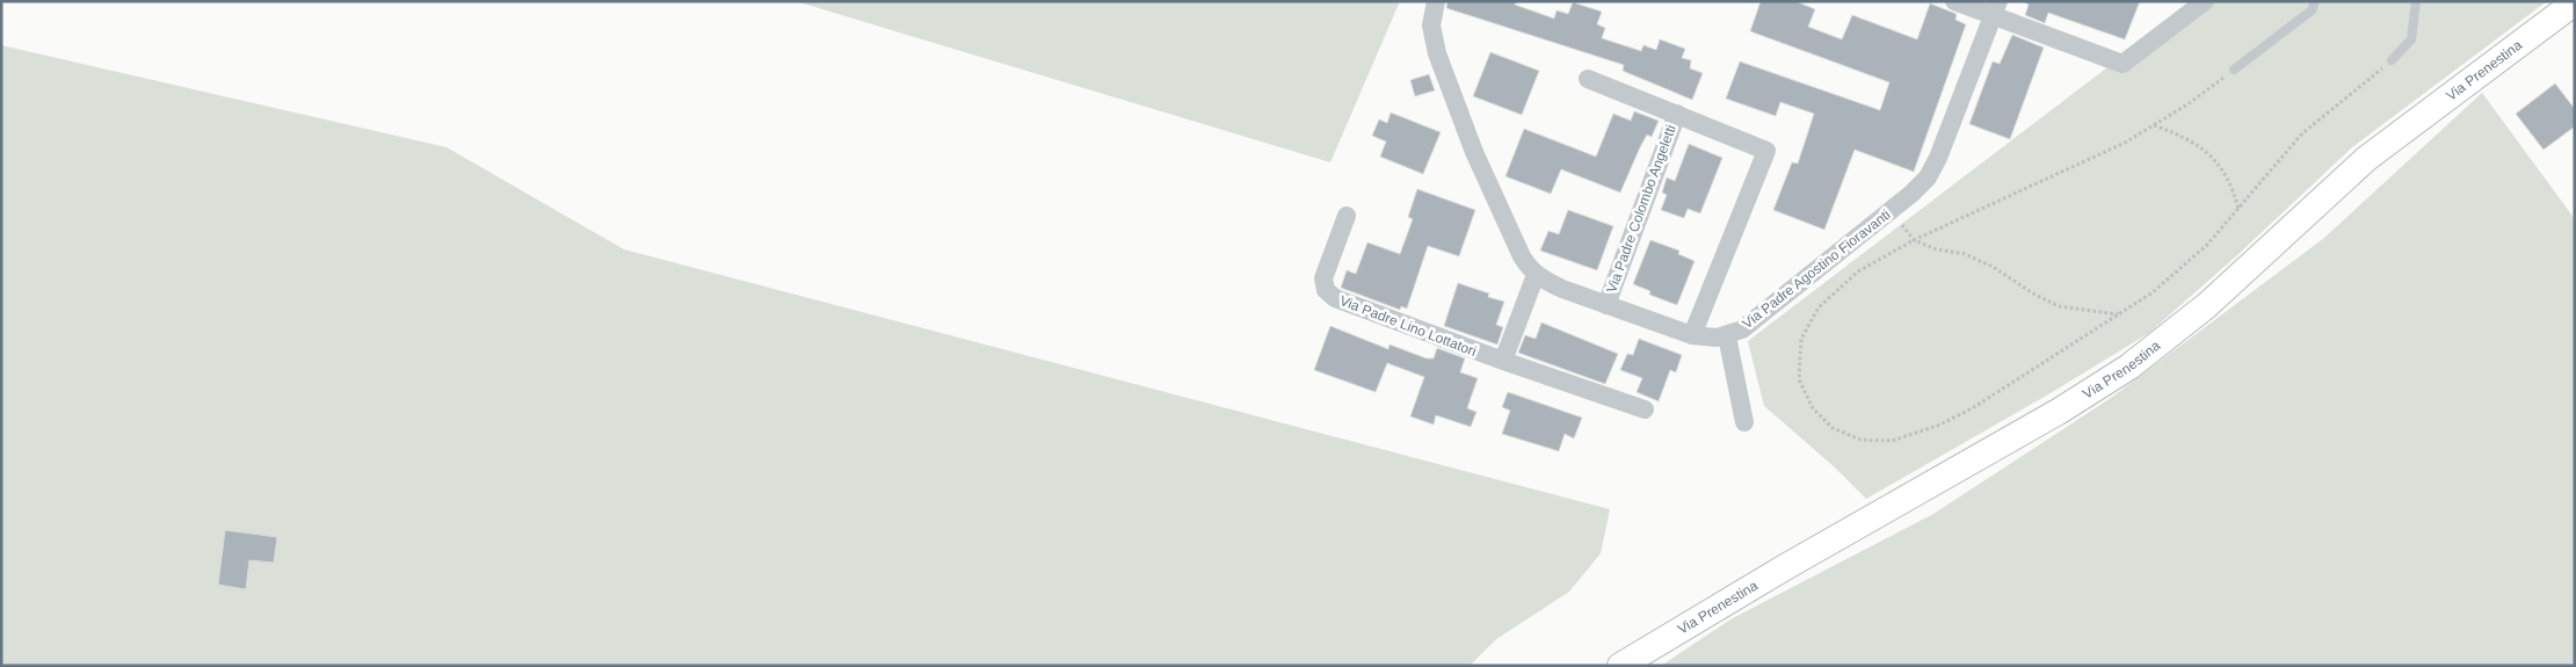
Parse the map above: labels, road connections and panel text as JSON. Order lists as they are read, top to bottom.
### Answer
{
  "streets": {
    "main road": ["Via Prenestina"],
    "street": ["Via Padre Colombo Angeletti", "Via Padre Agostino Fioravanti", "Via Padre Lino Lottatori"]
  },
  "crossings": [
    ["Via Padre Colombo Angeletti", "Via Padre Agostino Fioravanti"]
  ]
}
